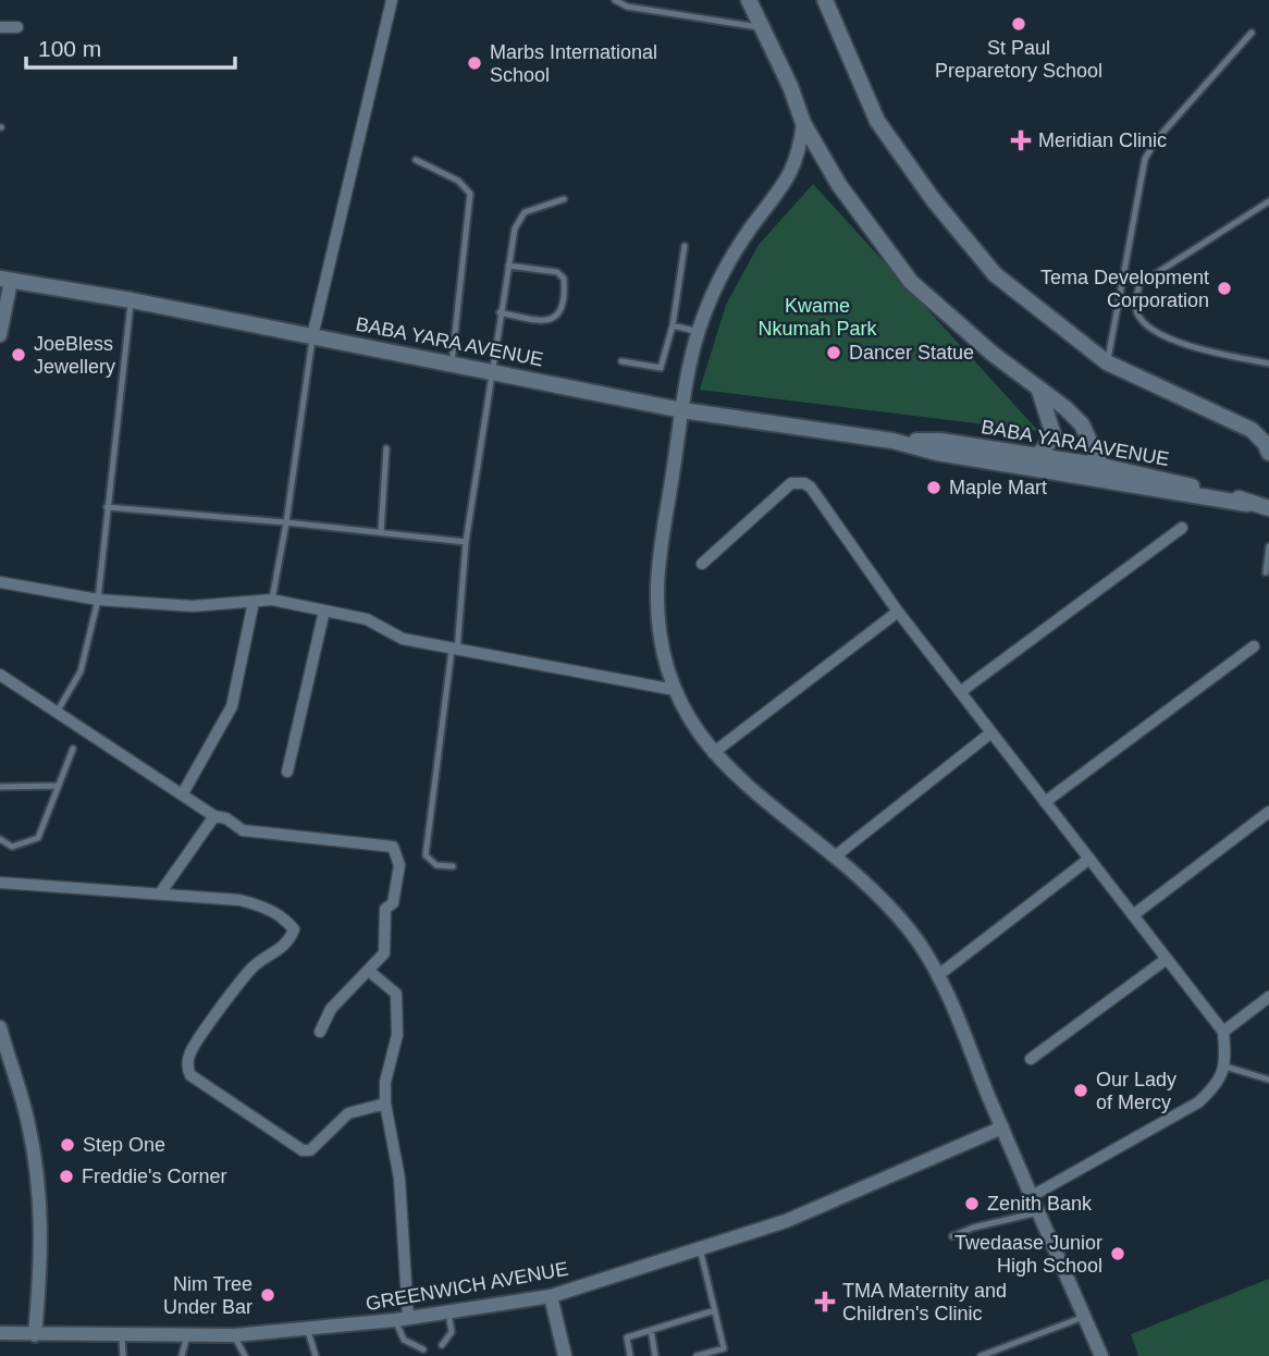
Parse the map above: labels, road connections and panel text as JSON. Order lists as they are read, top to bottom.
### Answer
{
  "streets": {
    "main road": ["BABA YARA AVENUE"],
    "street": ["GREENWICH AVENUE"]
  },
  "parks": ["Kwame Nkumah Park"],
  "places": {
    "other": [
      "St Paul Preparetory School",
      "Marbs International School",
      "Tema Development Corporation",
      "Dancer Statue",
      "JoeBless Jewellery",
      "Maple Mart",
      "Our Lady of Mercy",
      "Step One",
      "Freddie's Corner",
      "Zenith Bank",
      "Twedaase Junior High School",
      "Nim Tree Under Bar"
    ],
    "health": ["Meridian Clinic", "TMA Maternity and Children's Clinic"]
  },
  "scale_bar": "100 m"
}
